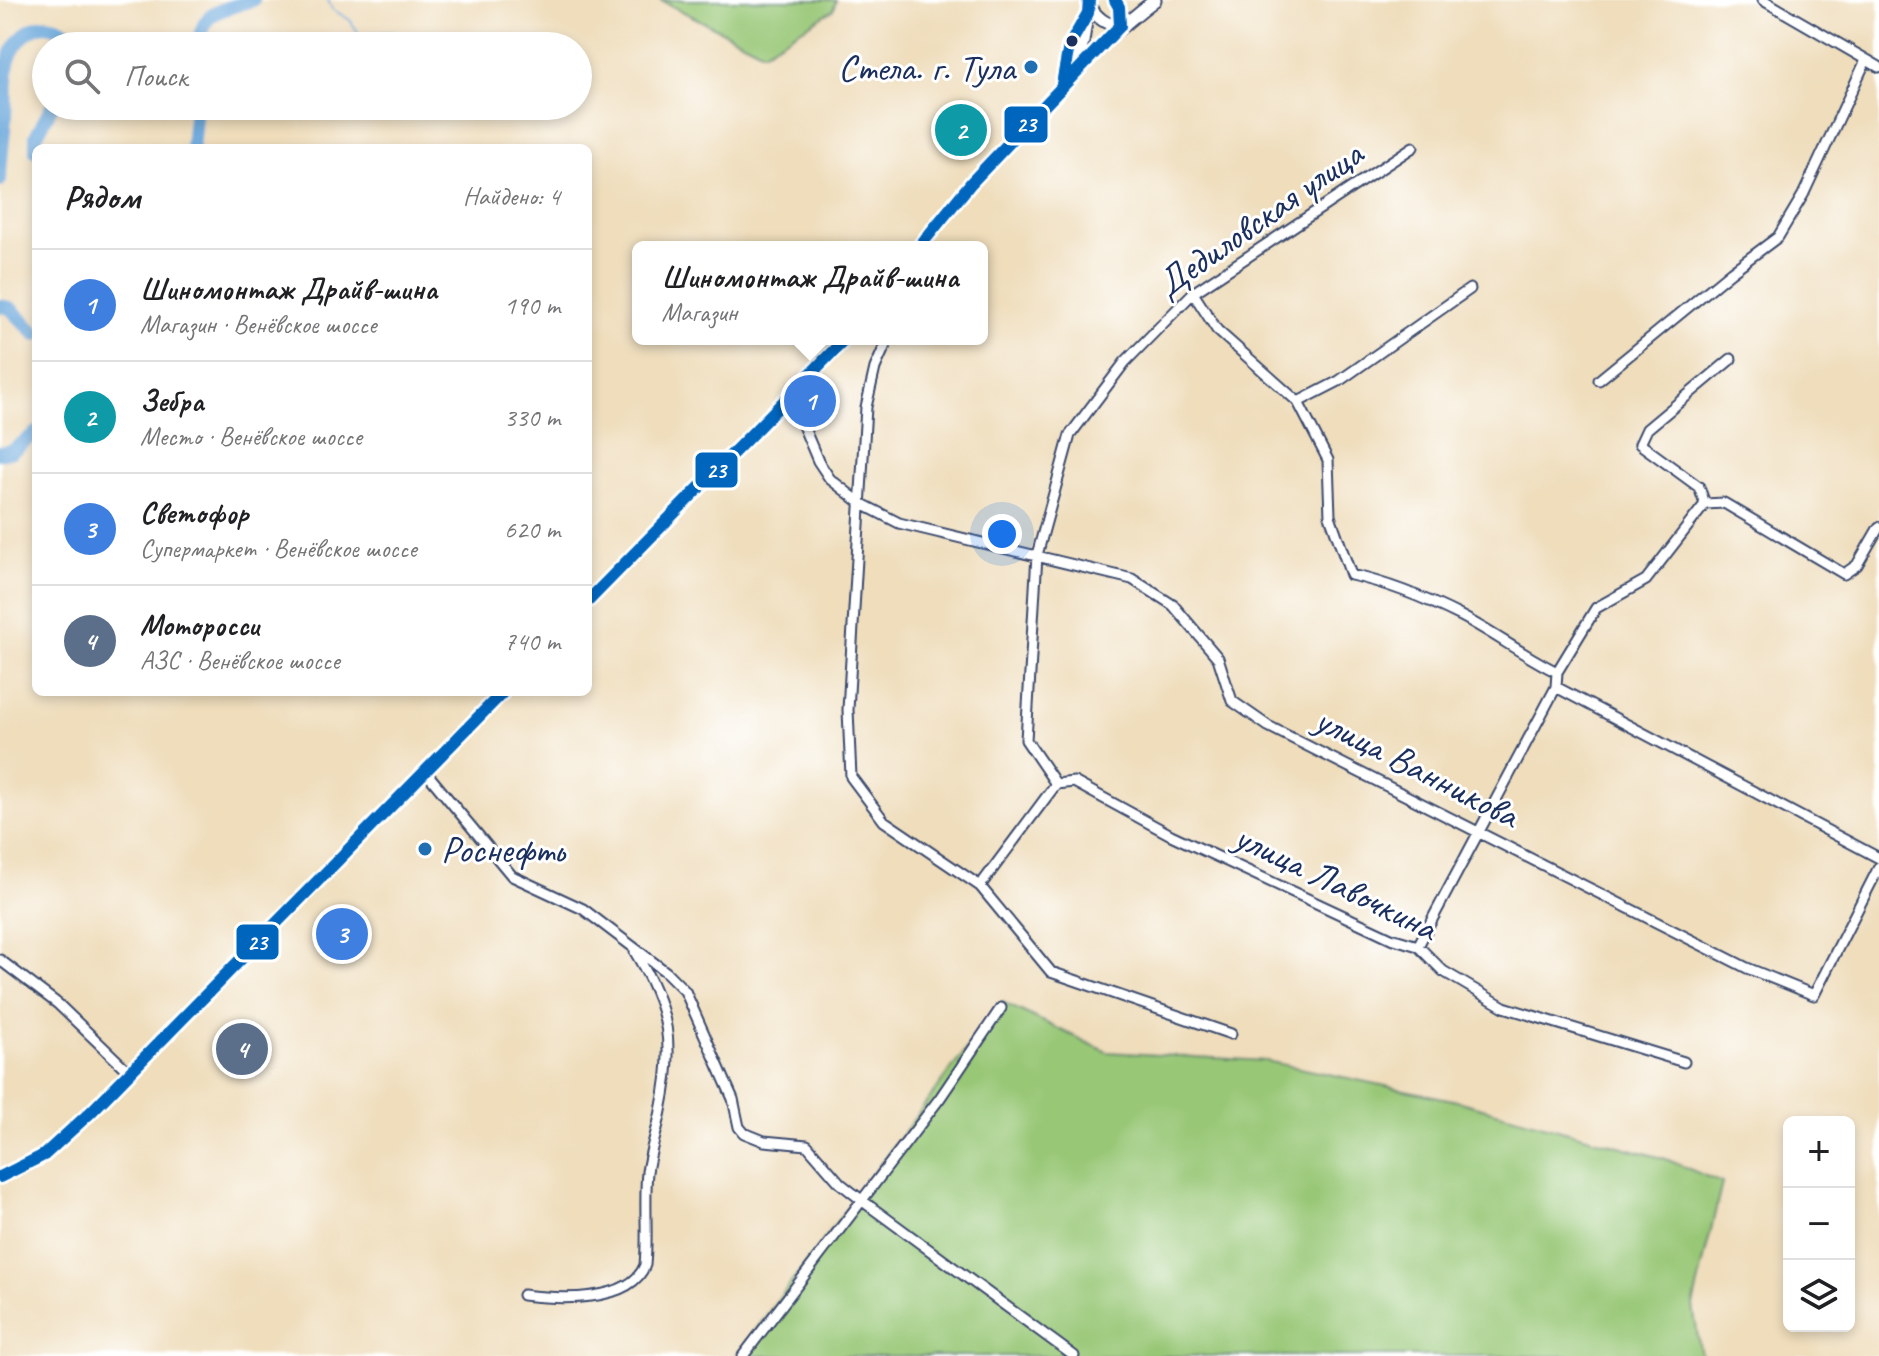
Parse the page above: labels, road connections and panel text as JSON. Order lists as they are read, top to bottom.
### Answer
{
  "streets": {
    "street": ["Дедиловская улица", "улица Ванникова", "улица Лавочкина"]
  },
  "crossings": [
    ["Дедиловская улица", "улица Ванникова"],
    ["Дедиловская улица", "улица Лавочкина"]
  ],
  "places": ["Стела. г. Тула", "Роснефть"],
  "lines": ["transit line 23"],
  "page": {
    "search": "Поиск",
    "pins": [
      "2",
      "1",
      "3",
      "4"
    ],
    "heading": ["Рядом", "Найдено: 4"],
    "popup": ["Шиномонтаж Драйв-шина", "Магазин"],
    "list": [
      {
        "mark": "1",
        "name": "Шиномонтаж Драйв-шина",
        "note": "Магазин · Венёвское шоссе",
        "value": "190 m"
      },
      {
        "mark": "2",
        "name": "Зебра",
        "note": "Место · Венёвское шоссе",
        "value": "330 m"
      },
      {
        "mark": "3",
        "name": "Светофор",
        "note": "Супермаркет · Венёвское шоссе",
        "value": "620 m"
      },
      {
        "mark": "4",
        "name": "Моторосси",
        "note": "АЗС · Венёвское шоссе",
        "value": "740 m"
      }
    ],
    "map_buttons": ["+", "−"]
  }
}
